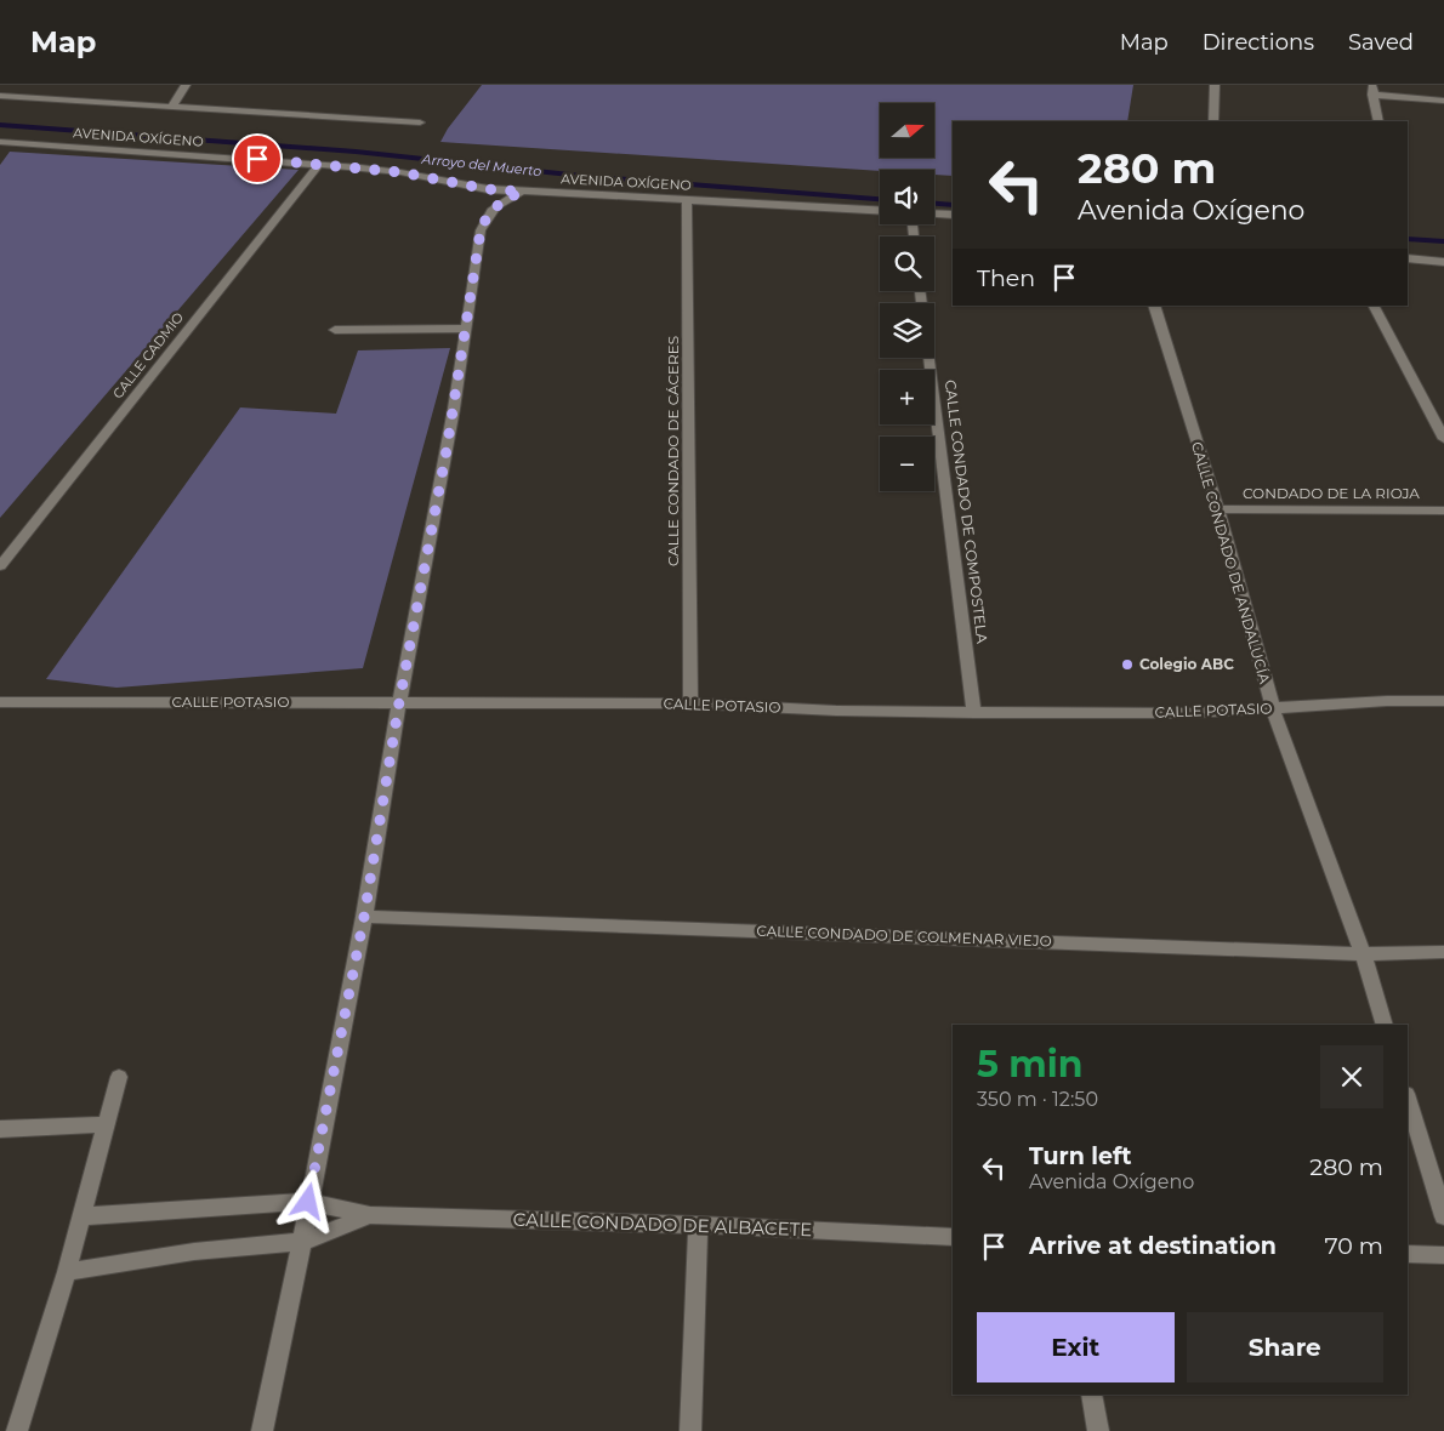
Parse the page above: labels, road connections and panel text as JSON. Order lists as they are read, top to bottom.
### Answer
{
  "streets": {
    "street": [
      "AVENIDA OXÍGENO",
      "CALLE CADMIO",
      "CALLE CONDADO DE CÁCERES",
      "CONDADO DE LA RIOJA",
      "CALLE CONDADO DE COMPOSTELA",
      "CALLE CONDADO DE ANDALUCÍA",
      "CALLE POTASIO",
      "CALLE CONDADO DE COLMENAR VIEJO",
      "CALLE CONDADO DE ALBACETE"
    ]
  },
  "crossings": [
    ["AVENIDA OXÍGENO", "CALLE CADMIO"],
    ["AVENIDA OXÍGENO", "CALLE CONDADO DE CÁCERES"],
    ["CALLE CONDADO DE CÁCERES", "CALLE POTASIO"],
    ["CONDADO DE LA RIOJA", "CALLE CONDADO DE ANDALUCÍA"],
    ["CALLE CONDADO DE COMPOSTELA", "CALLE POTASIO"],
    ["CALLE CONDADO DE ANDALUCÍA", "CALLE POTASIO"],
    ["CALLE CONDADO DE ANDALUCÍA", "CALLE CONDADO DE COLMENAR VIEJO"]
  ],
  "water": ["Arroyo del Muerto"],
  "places": ["Colegio ABC"],
  "north": "right",
  "page": {
    "header": "Map",
    "nav": ["Map", "Directions", "Saved"],
    "map_buttons": ["+", "−"],
    "turn": ["280 m", "Avenida Oxígeno"],
    "then": "Then",
    "heading": ["5 min", "350 m · 12:50"],
    "list": [
      {
        "name": "Turn left",
        "note": "Avenida Oxígeno",
        "value": "280 m"
      },
      {
        "name": "Arrive at destination",
        "value": "70 m"
      }
    ],
    "buttons": ["Exit", "Share"]
  }
}
